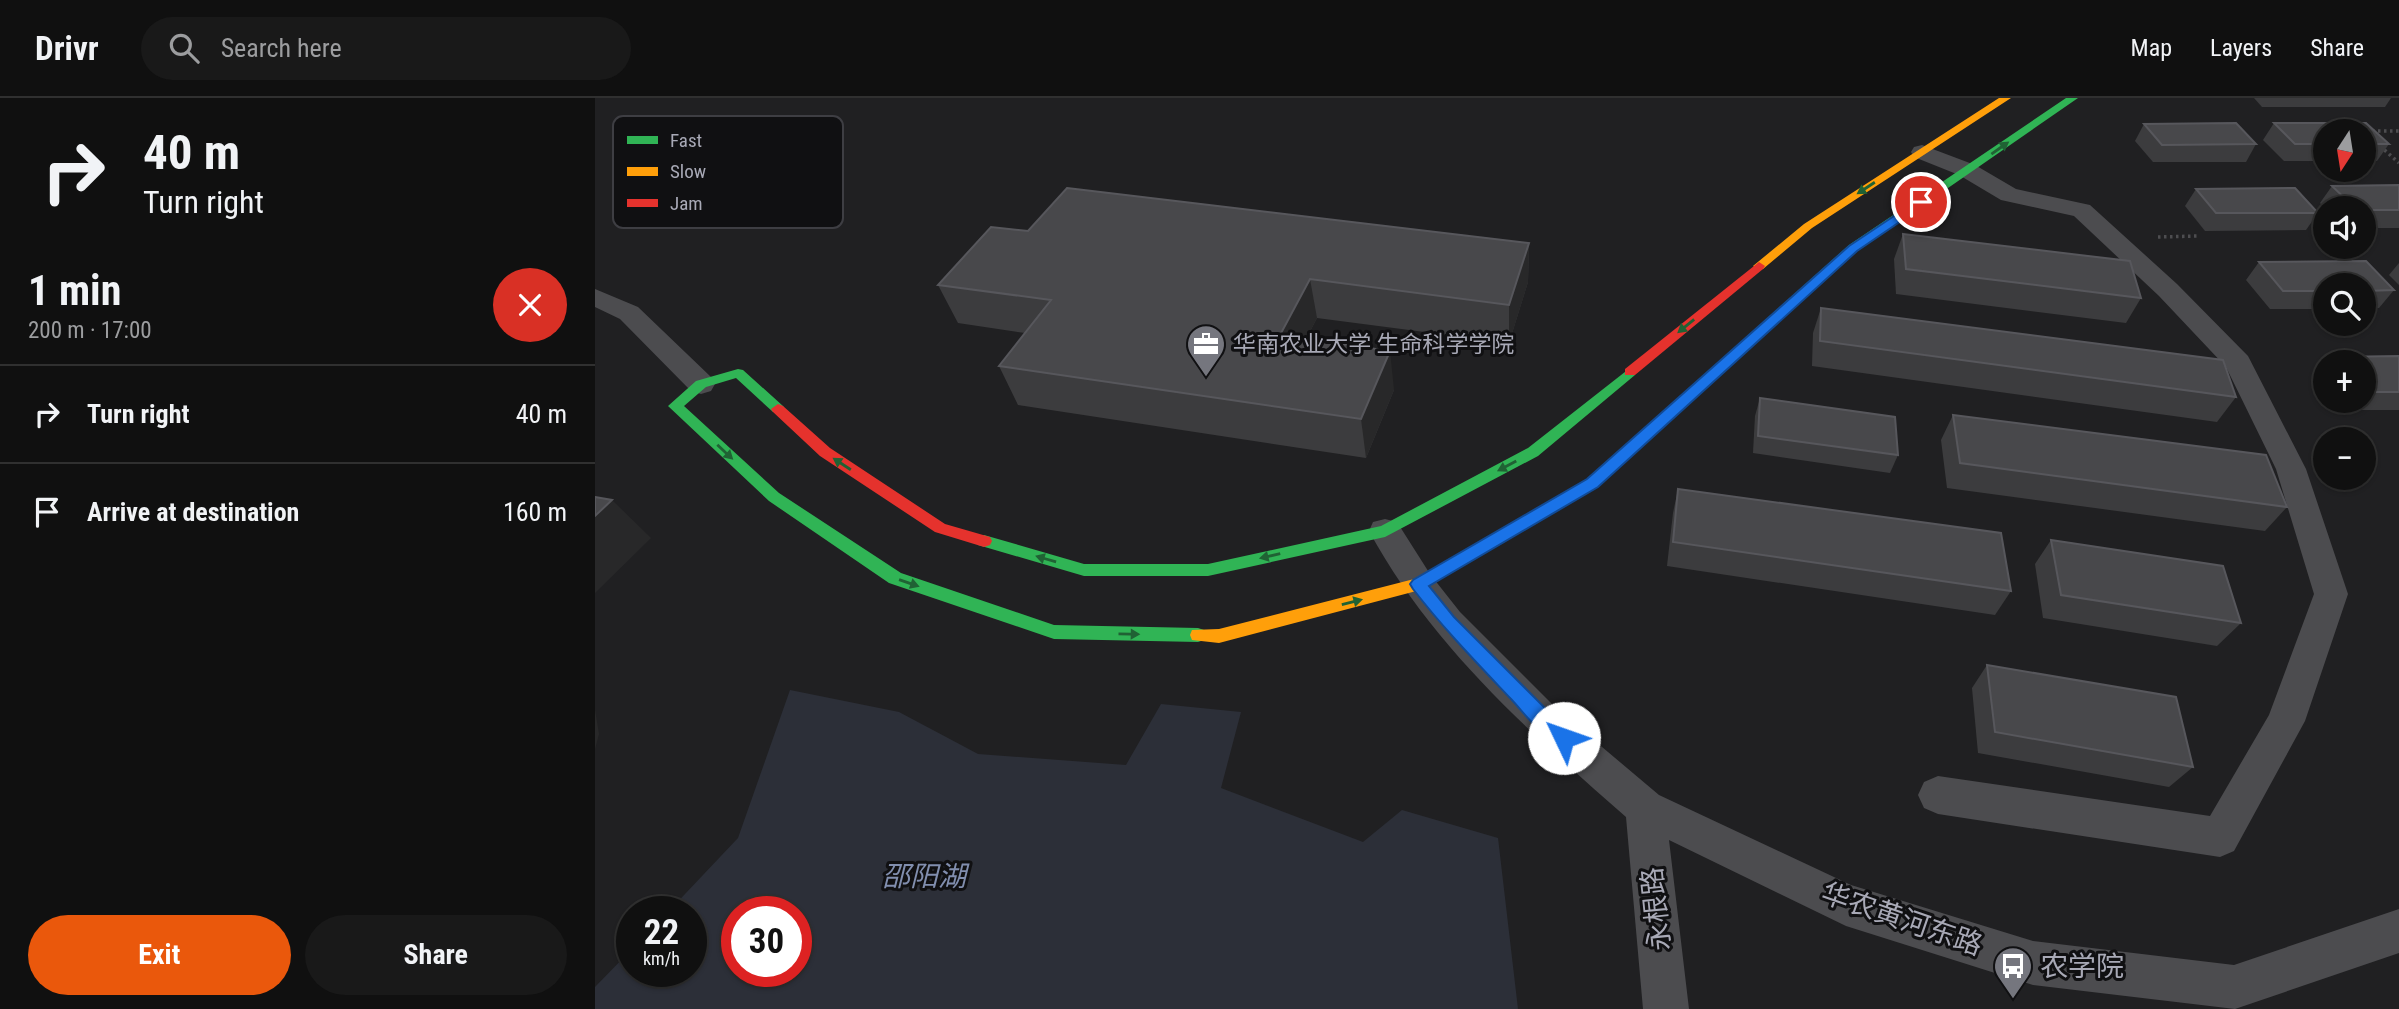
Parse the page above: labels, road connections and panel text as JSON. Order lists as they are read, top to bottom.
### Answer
{
  "streets": {
    "street": ["永根路", "华农黄河东路"]
  },
  "crossings": [
    ["永根路", "华农黄河东路"]
  ],
  "water": ["邵阳湖"],
  "places": {
    "office": ["华南农业大学 生命科学学院"],
    "bus stop": ["农学院"]
  },
  "legend": ["Fast", "Slow", "Jam"],
  "north": "bottom",
  "page": {
    "header": "Drivr",
    "search": "Search here",
    "nav": ["Map", "Layers", "Share"],
    "turn": ["40 m", "Turn right"],
    "map_buttons": ["+", "−"],
    "heading": ["1 min", "200 m · 17:00"],
    "list": [
      {
        "name": "Turn right",
        "value": "40 m"
      },
      {
        "name": "Arrive at destination",
        "value": "160 m"
      }
    ],
    "speed": "22 km/h",
    "limit": "30",
    "buttons": ["Exit", "Share"]
  }
}
